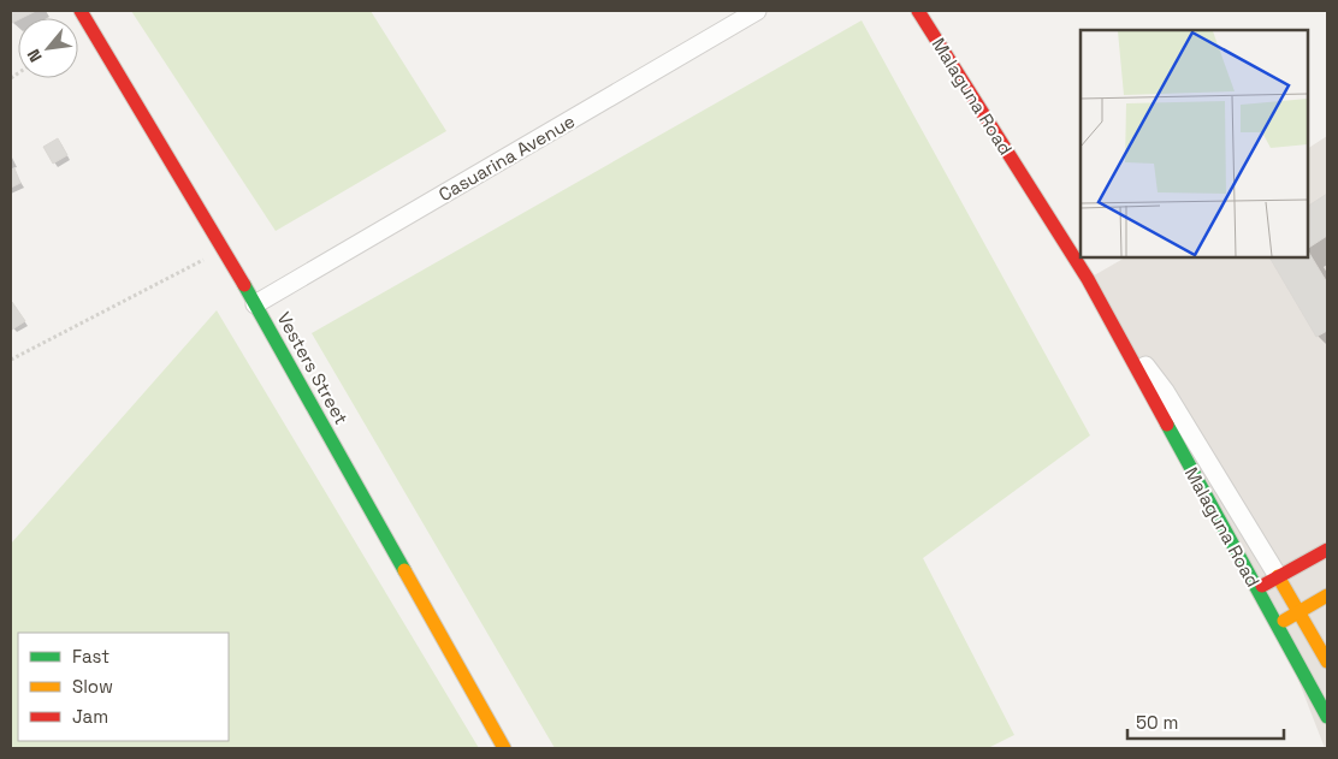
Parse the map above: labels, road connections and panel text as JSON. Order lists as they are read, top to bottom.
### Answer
{
  "streets": {
    "street": ["Malaguna Road", "Casuarina Avenue", "Vesters Street"]
  },
  "crossings": [
    ["Casuarina Avenue", "Vesters Street"]
  ],
  "legend": ["Fast", "Slow", "Jam"],
  "scale_bar": "50 m",
  "north": "bottom left"
}
